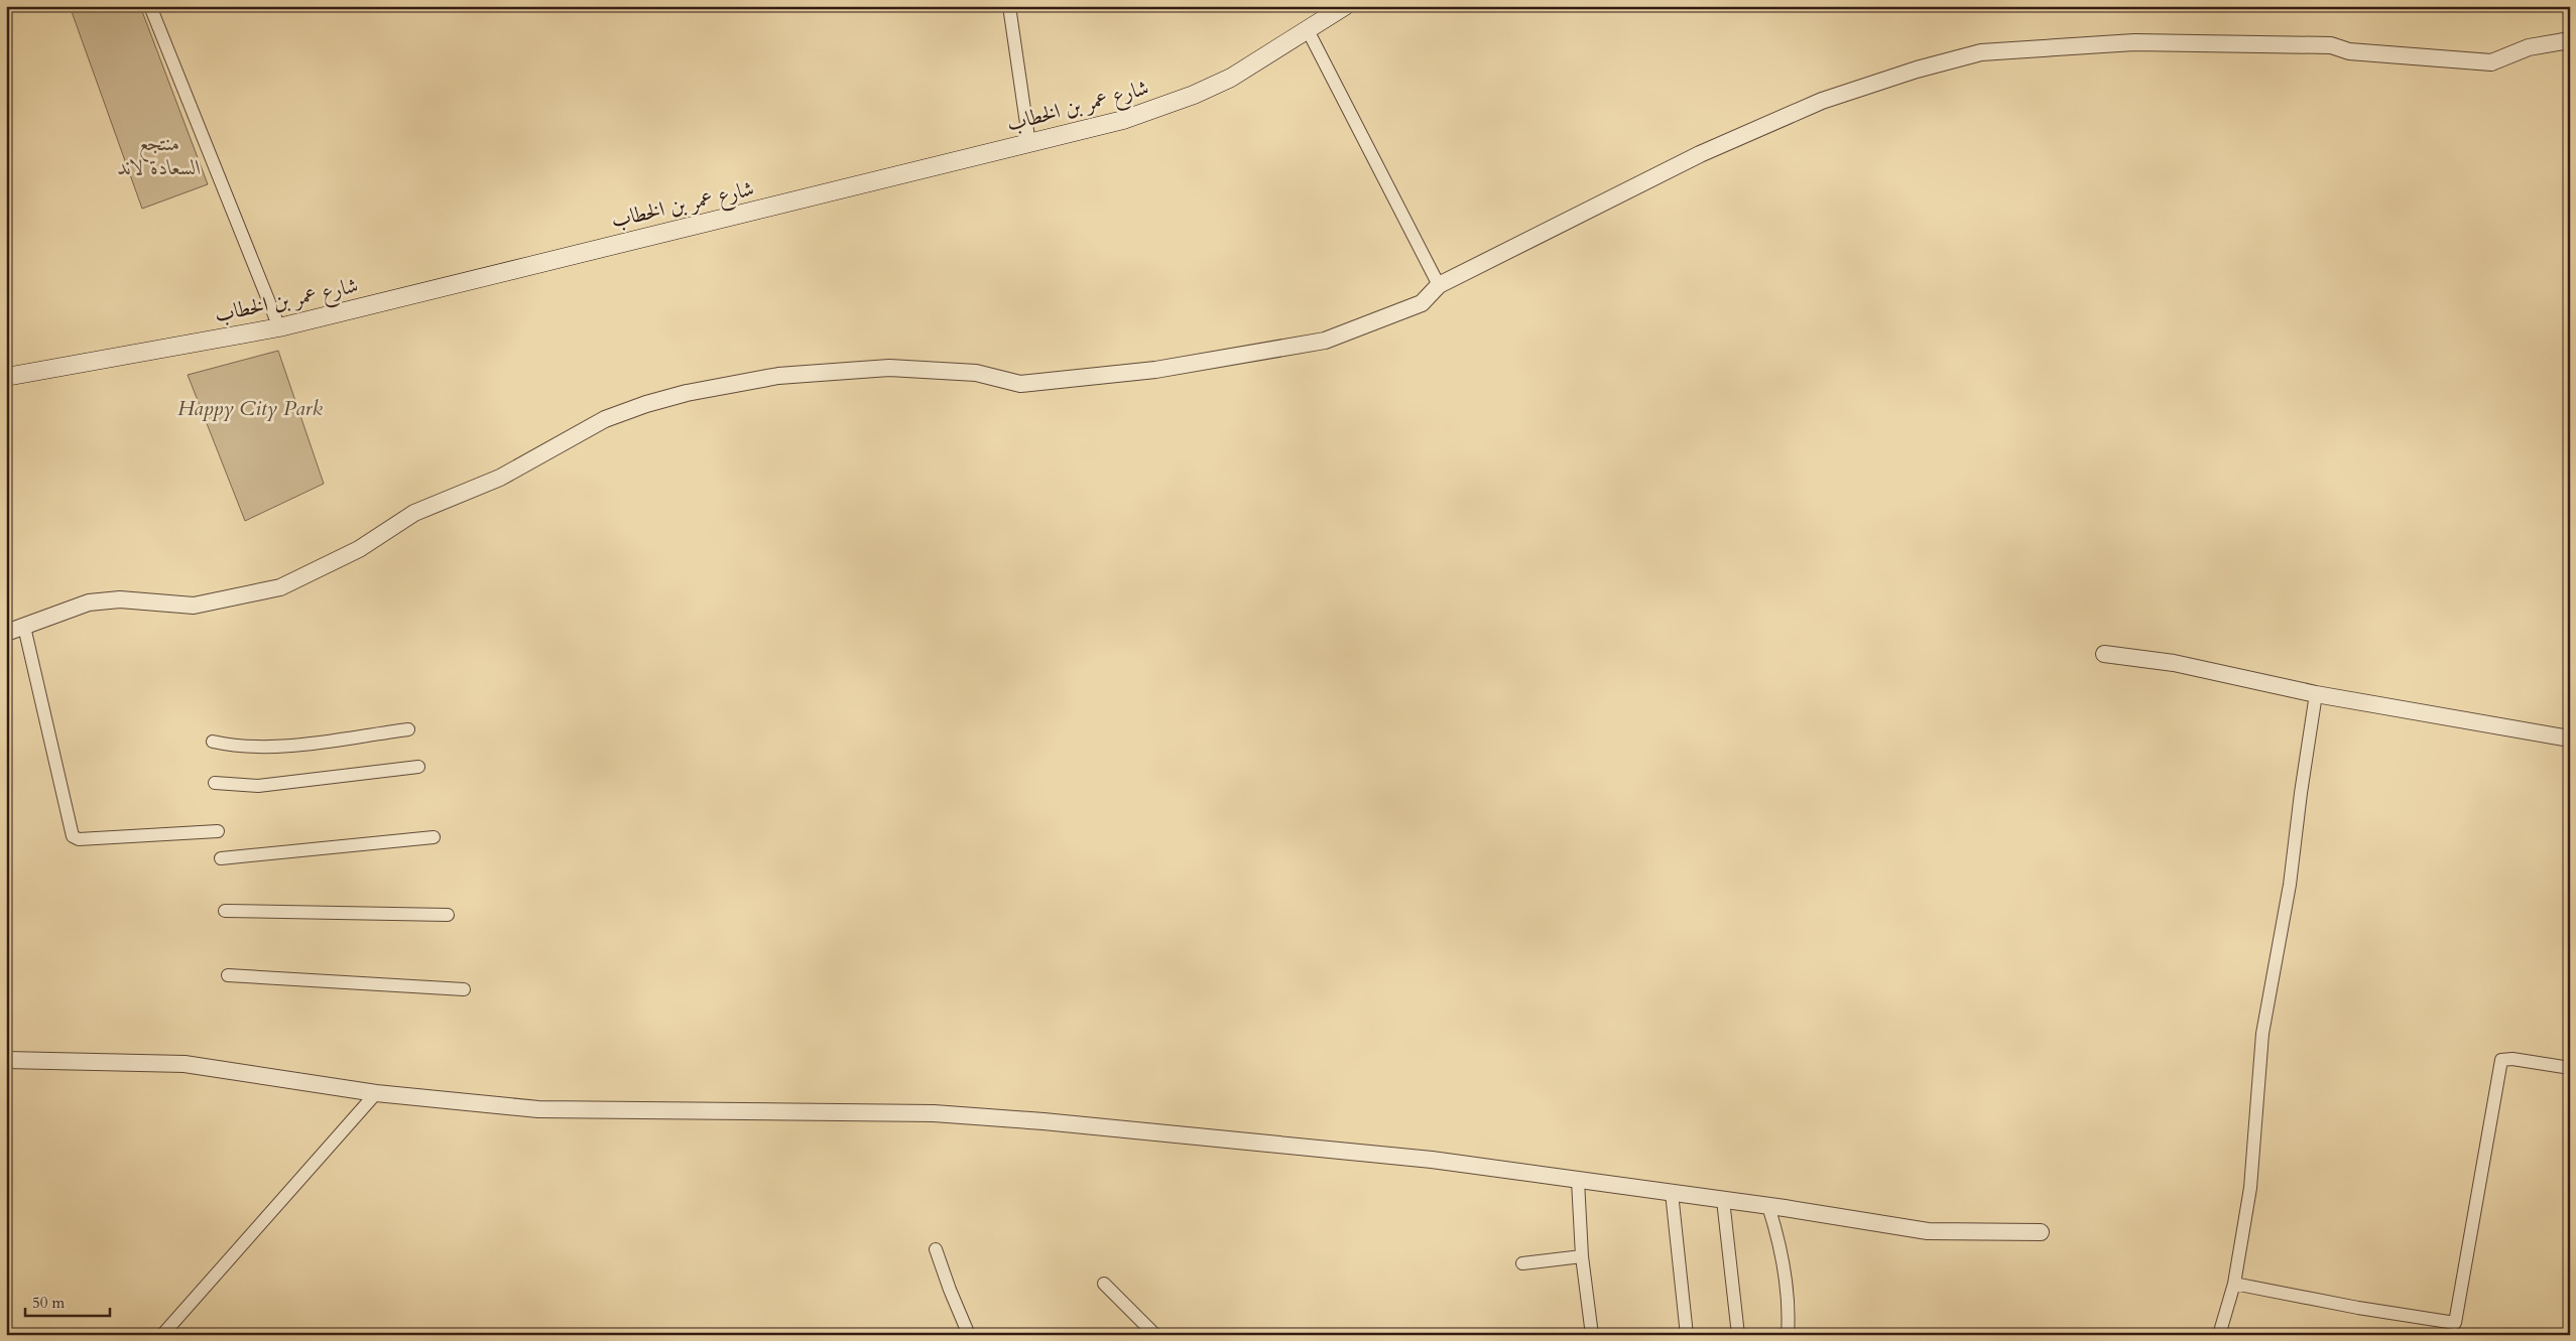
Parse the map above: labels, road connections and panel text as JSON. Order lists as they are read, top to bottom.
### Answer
{
  "streets": {
    "main road": ["شارع عمر بن الخطاب"]
  },
  "parks": ["منتجع السعادة لاند", "Happy City Park"],
  "scale_bar": "50 m"
}
